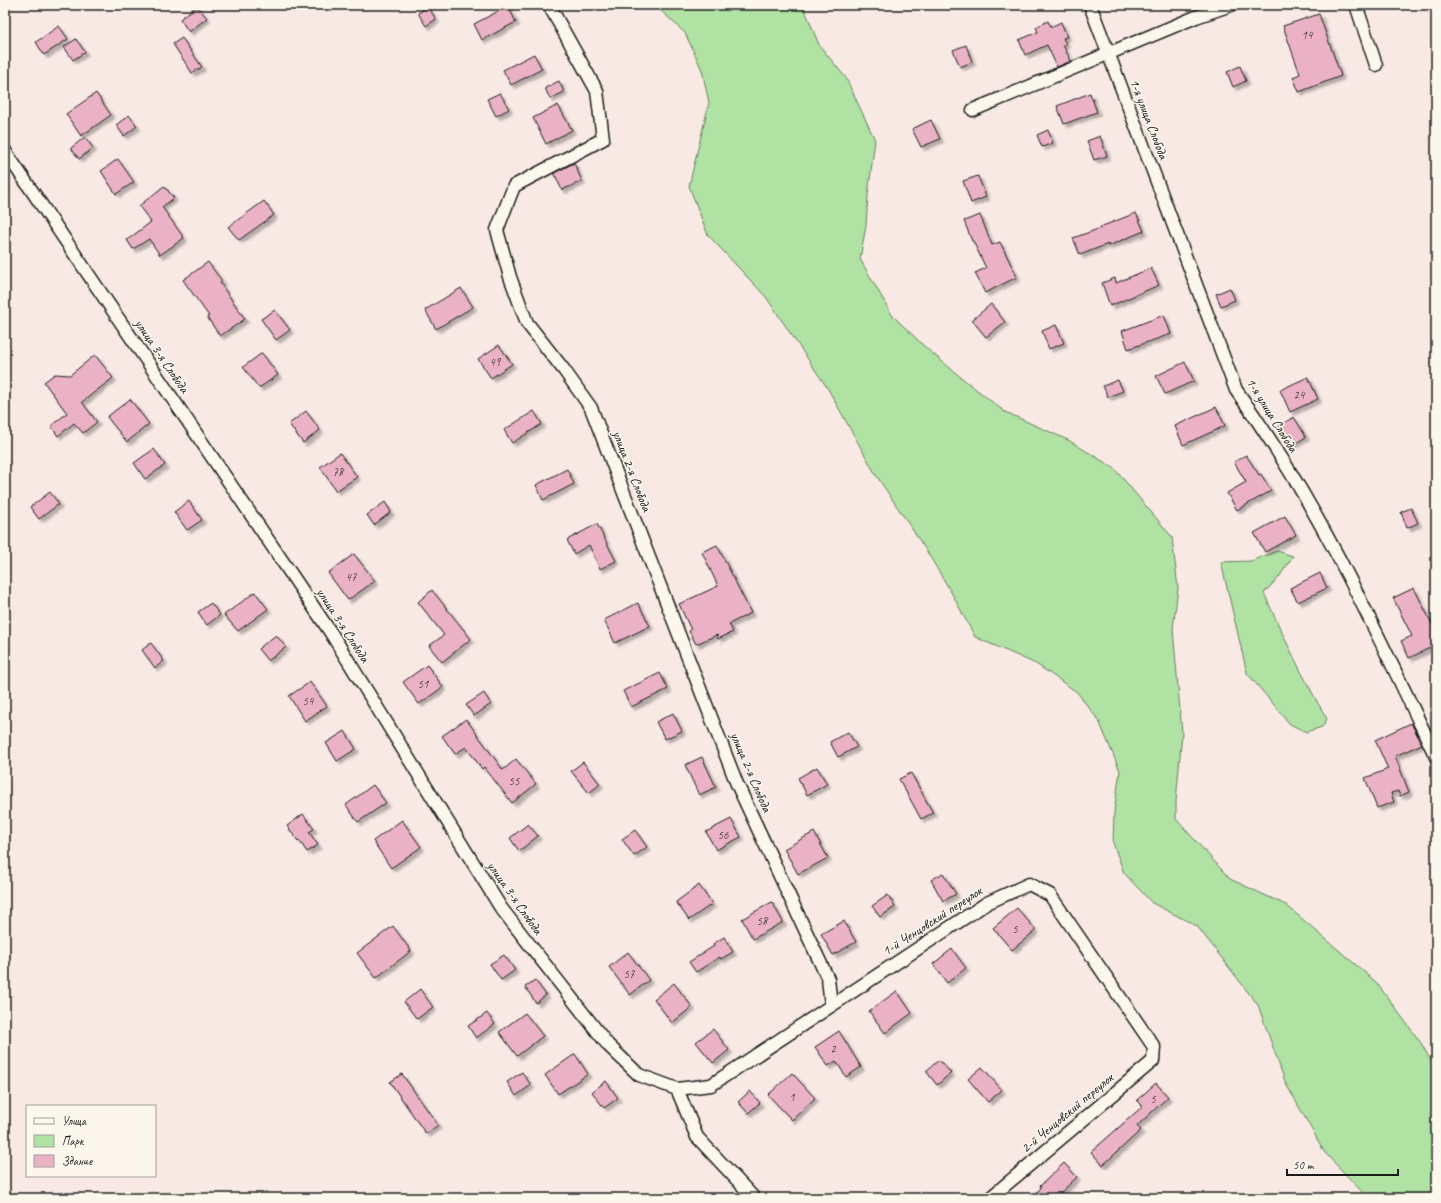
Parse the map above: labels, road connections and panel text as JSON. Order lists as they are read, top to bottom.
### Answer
{
  "streets": {
    "street": [
      "1-я улица Слобода",
      "улица 3-я Слобода",
      "улица 2-я Слобода",
      "1-й Ченцовский переулок",
      "2-й Ченцовский переулок"
    ]
  },
  "crossings": [
    ["улица 3-я Слобода", "1-й Ченцовский переулок"],
    ["улица 2-я Слобода", "1-й Ченцовский переулок"],
    ["1-й Ченцовский переулок", "2-й Ченцовский переулок"]
  ],
  "house_numbers": [
    "14",
    "49",
    "24",
    "78",
    "47",
    "51",
    "54",
    "55",
    "56",
    "58",
    "5",
    "57",
    "2",
    "1",
    "5"
  ],
  "legend": ["Улица", "Парк", "Здание"],
  "scale_bar": "50 m"
}
